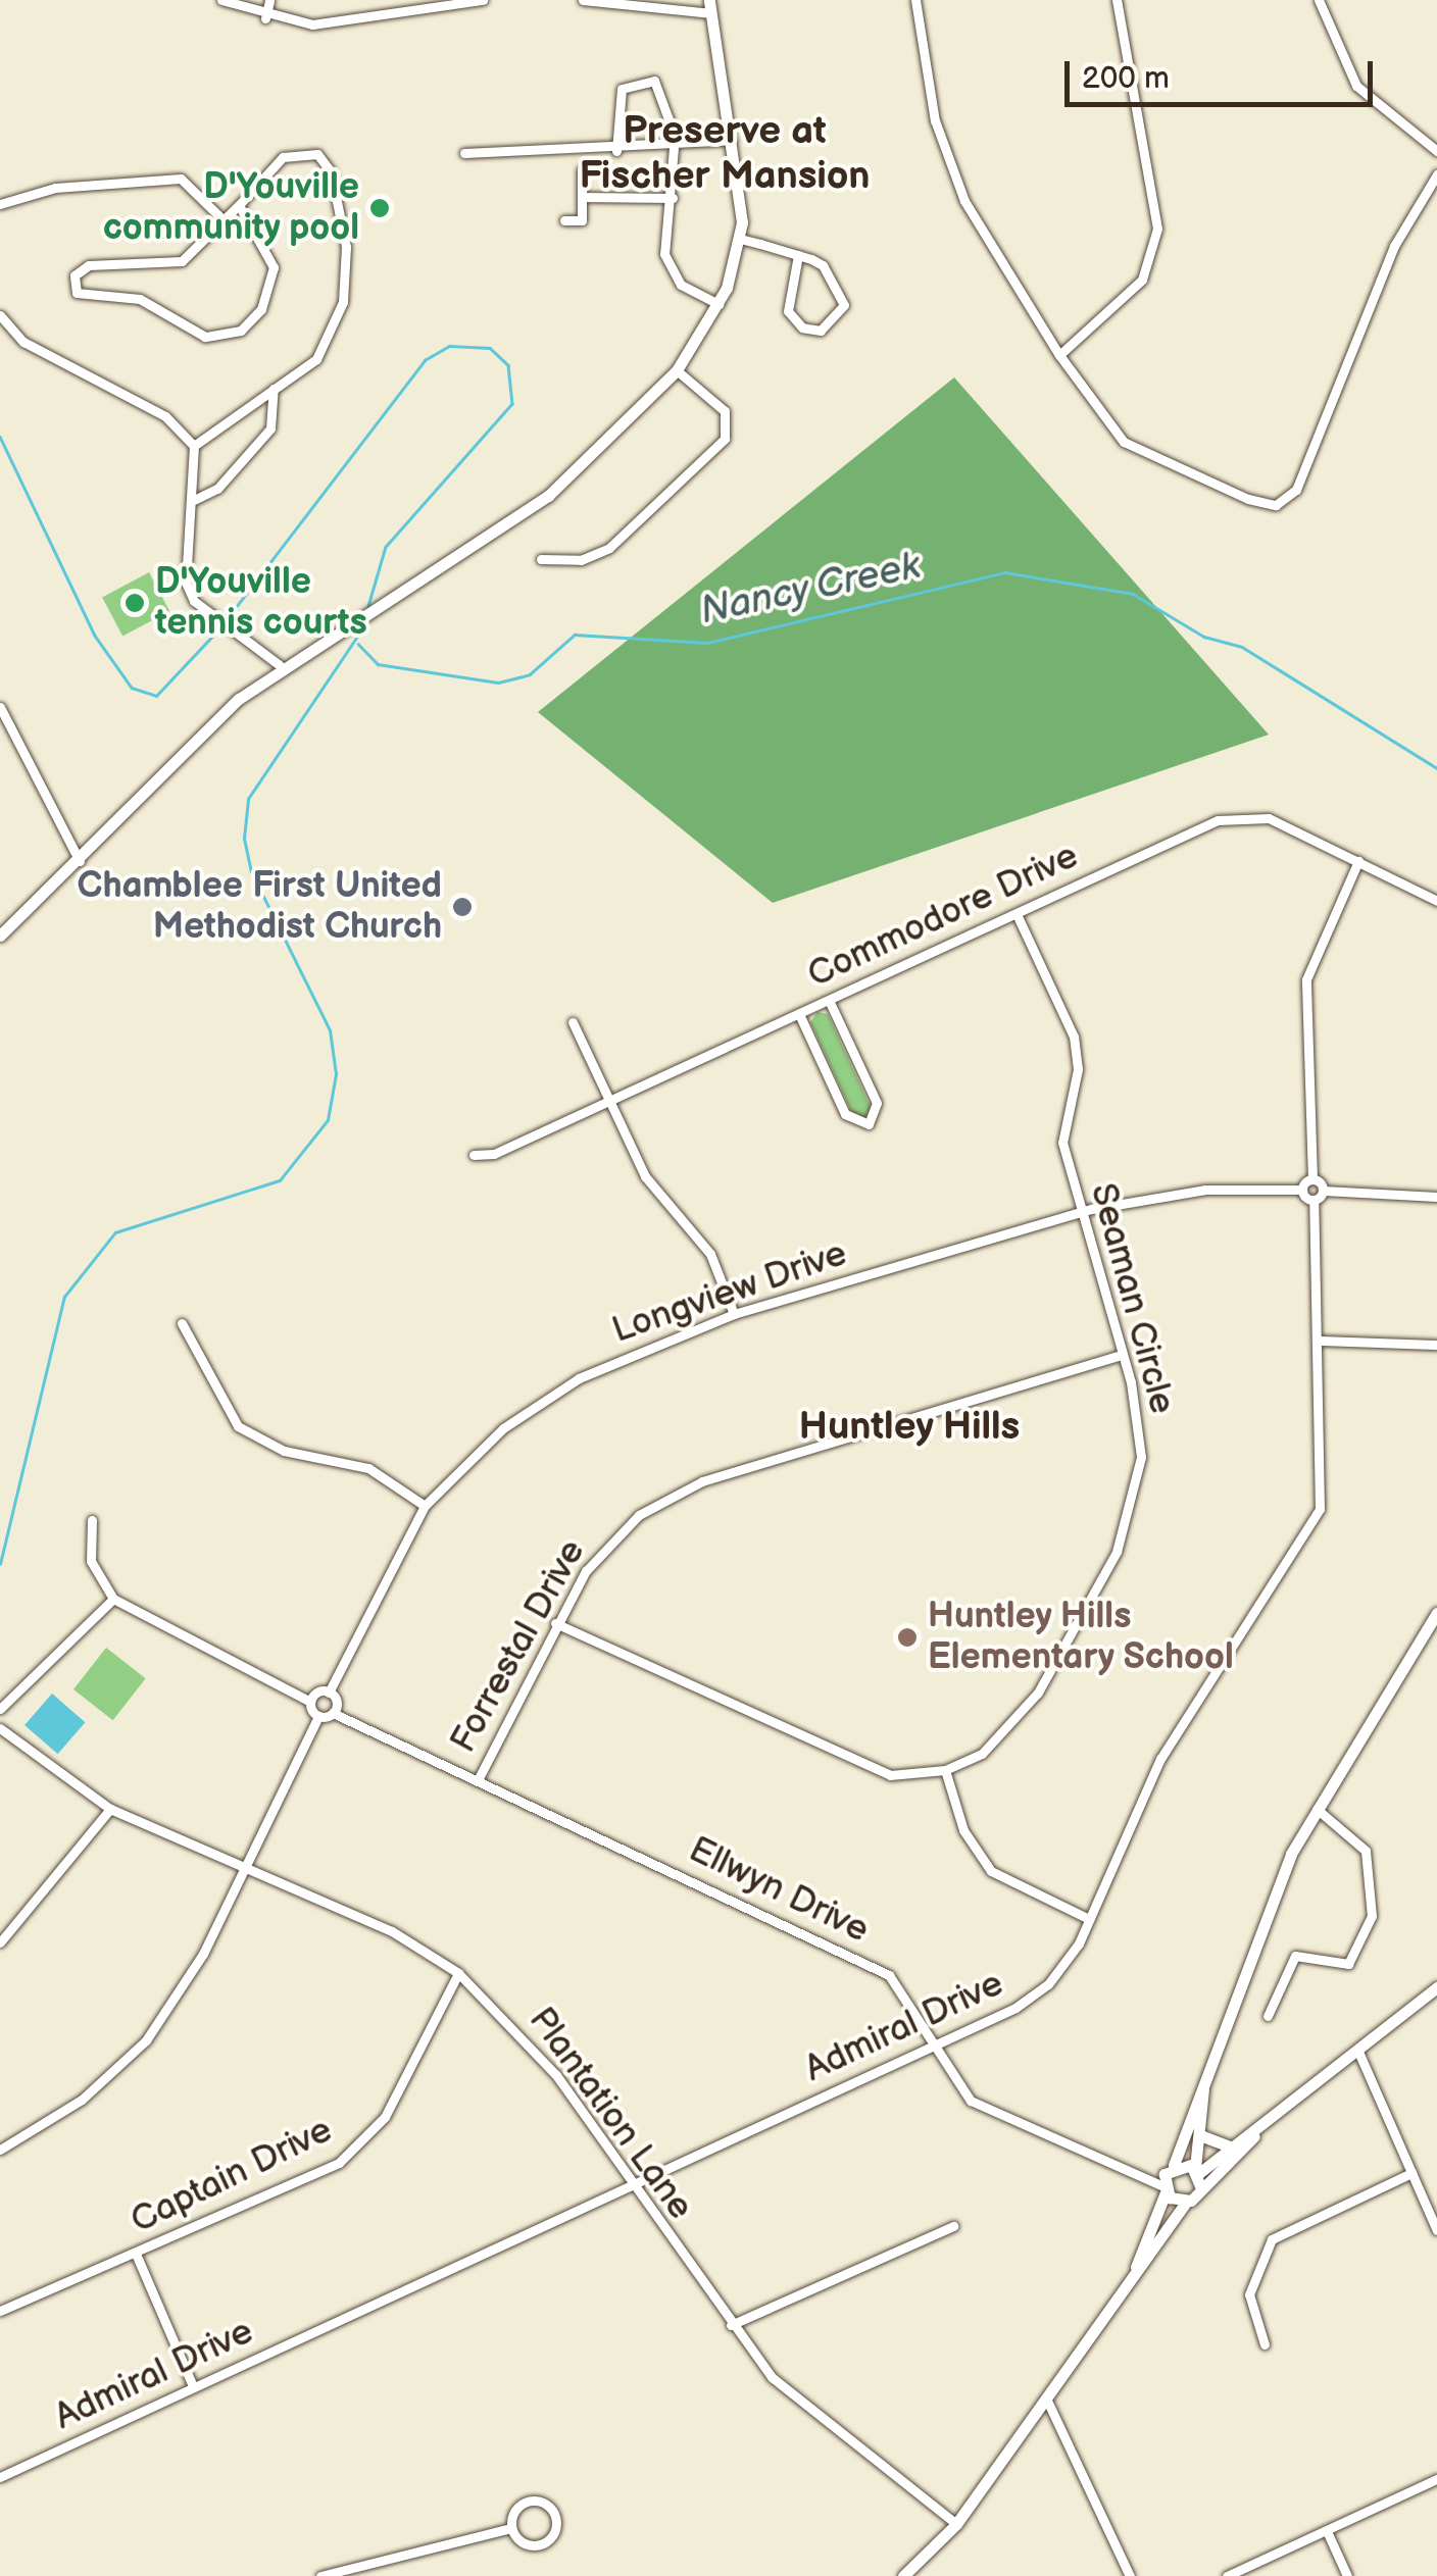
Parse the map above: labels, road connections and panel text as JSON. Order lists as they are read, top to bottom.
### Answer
{
  "streets": {
    "street": [
      "Commodore Drive",
      "Longview Drive",
      "Seaman Circle",
      "Forrestal Drive",
      "Ellwyn Drive",
      "Admiral Drive",
      "Plantation Lane",
      "Captain Drive"
    ]
  },
  "crossings": [
    ["Commodore Drive", "Seaman Circle"],
    ["Longview Drive", "Seaman Circle"],
    ["Seaman Circle", "Forrestal Drive"],
    ["Forrestal Drive", "Ellwyn Drive"],
    ["Ellwyn Drive", "Admiral Drive"],
    ["Admiral Drive", "Plantation Lane"],
    ["Plantation Lane", "Captain Drive"]
  ],
  "districts": ["Preserve at Fischer Mansion", "Huntley Hills"],
  "water": ["Nancy Creek"],
  "places": [
    "D'Youville community pool",
    "D'Youville tennis courts",
    "Chamblee First United Methodist Church",
    "Huntley Hills Elementary School"
  ],
  "scale_bar": "200 m"
}
